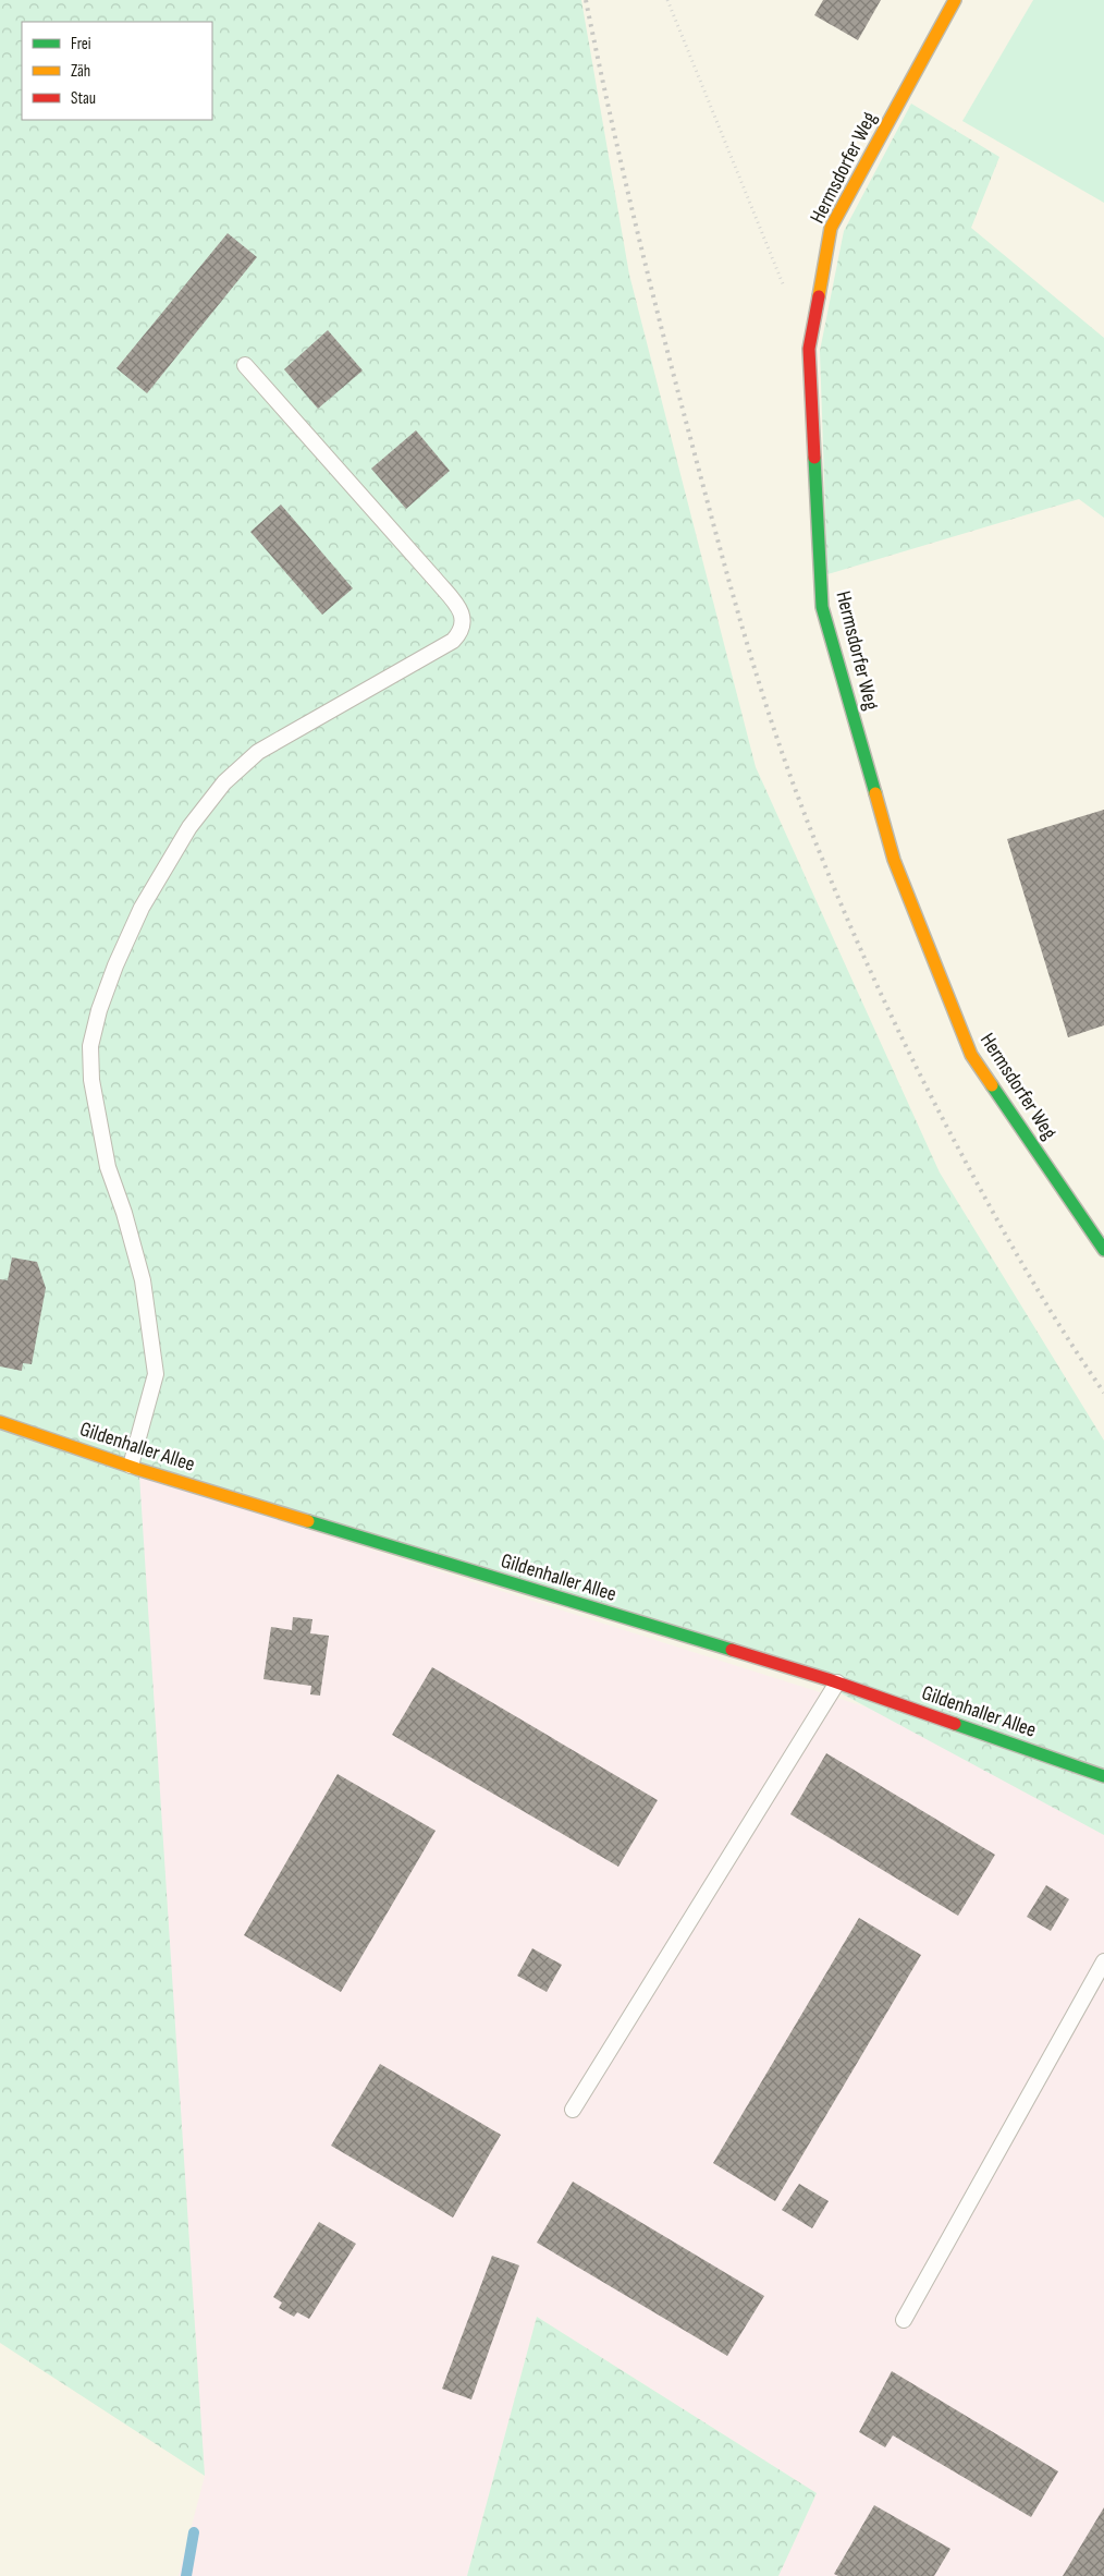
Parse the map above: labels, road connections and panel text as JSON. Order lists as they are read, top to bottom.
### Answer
{
  "streets": {
    "street": ["Hermsdorfer Weg", "Gildenhaller Allee"]
  },
  "legend": ["Frei", "Zäh", "Stau"]
}
